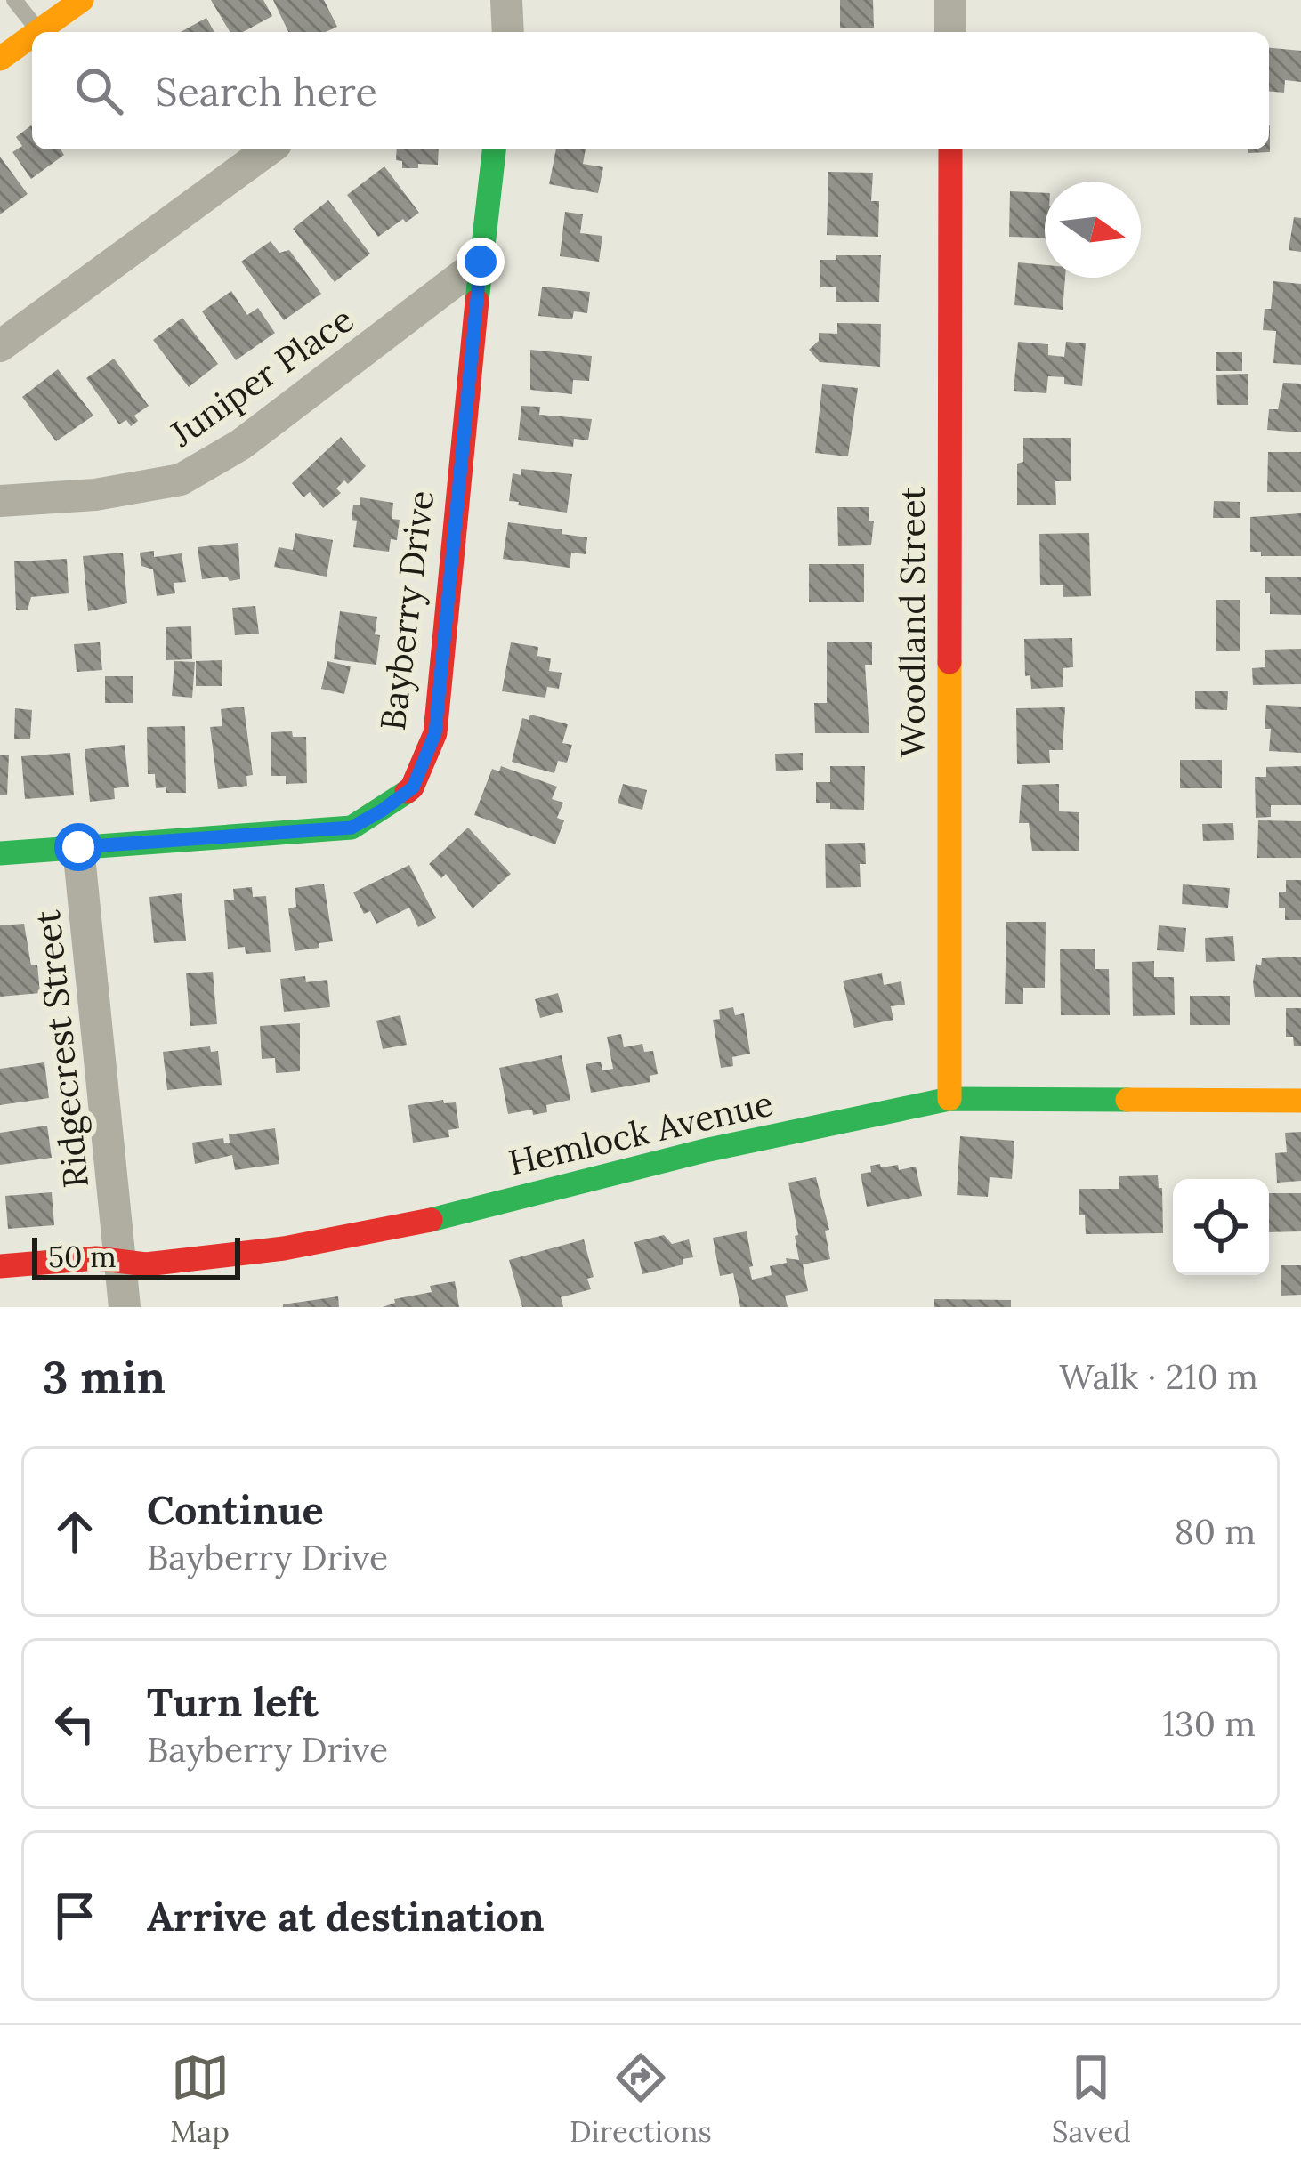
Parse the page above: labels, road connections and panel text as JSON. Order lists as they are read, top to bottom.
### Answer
{
  "streets": {
    "street": [
      "Juniper Place",
      "Bayberry Drive",
      "Woodland Street",
      "Ridgecrest Street",
      "Hemlock Avenue"
    ]
  },
  "crossings": [
    ["Juniper Place", "Bayberry Drive"],
    ["Bayberry Drive", "Ridgecrest Street"],
    ["Woodland Street", "Hemlock Avenue"],
    ["Ridgecrest Street", "Hemlock Avenue"]
  ],
  "scale_bar": "50 m",
  "north": "right",
  "page": {
    "search": "Search here",
    "scale": "50 m",
    "heading": ["3 min", "Walk · 210 m"],
    "list": [
      ["Continue", "Bayberry Drive", "80 m"],
      ["Turn left", "Bayberry Drive", "130 m"],
      "Arrive at destination"
    ],
    "nav": ["Map", "Directions", "Saved"]
  }
}
